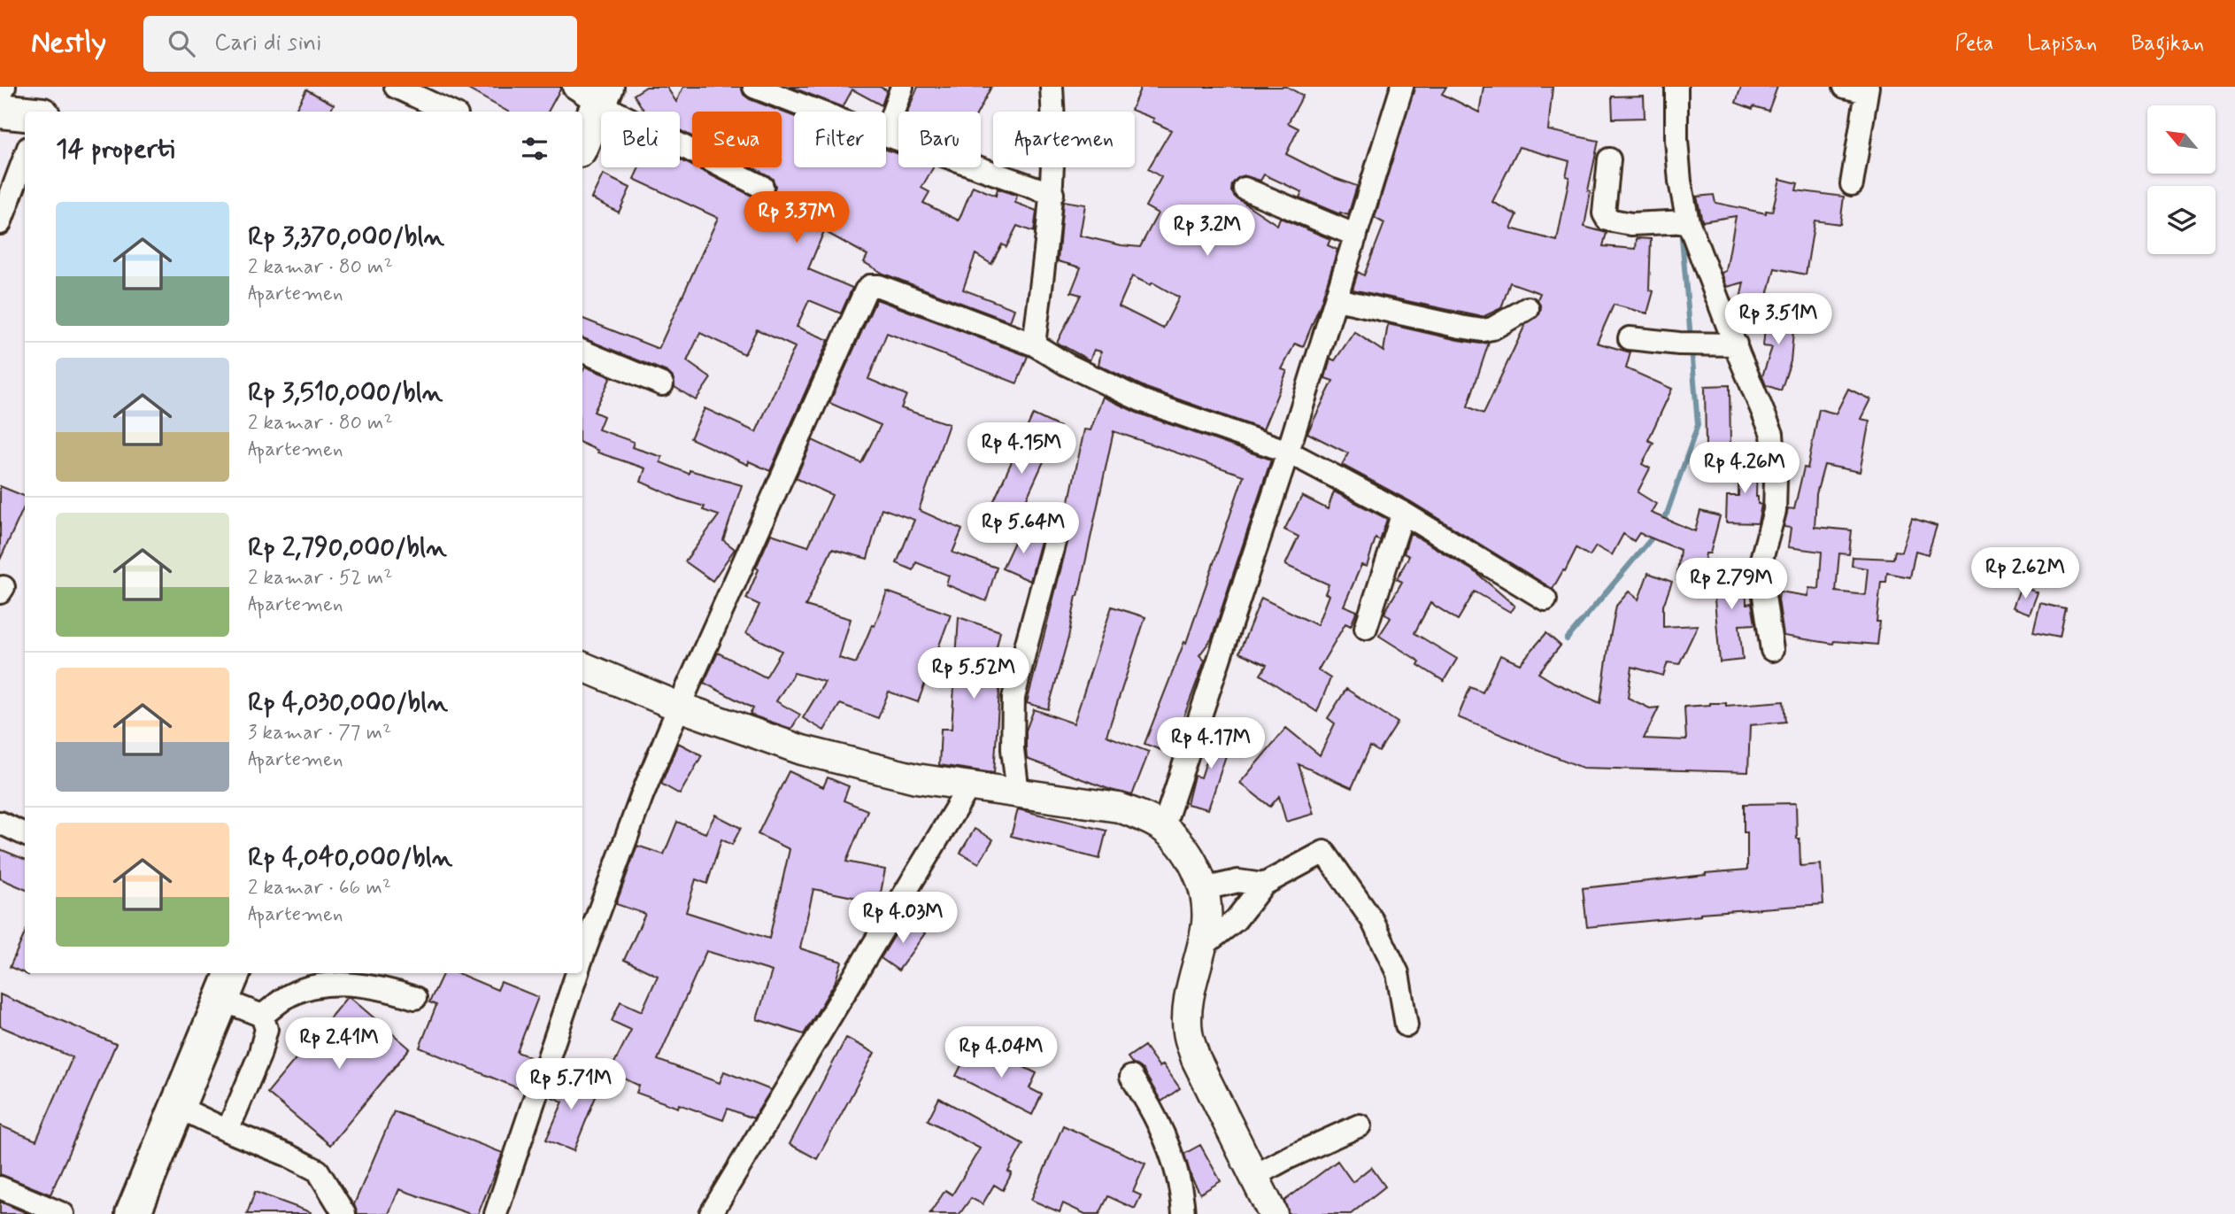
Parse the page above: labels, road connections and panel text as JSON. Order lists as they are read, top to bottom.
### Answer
{
  "north": "top left",
  "page": {
    "header": "Nestly",
    "search": "Cari di sini",
    "nav": ["Peta", "Lapisan", "Bagikan"],
    "chip": [
      "Beli",
      "Sewa",
      "Filter",
      "Baru",
      "Apartemen"
    ],
    "heading": "14 properti",
    "list": [
      {
        "name": "Rp 3,370,000/bln",
        "note": "2 kamar · 80 m² · Apartemen"
      },
      {
        "name": "Rp 3,510,000/bln",
        "note": "2 kamar · 80 m² · Apartemen"
      },
      {
        "name": "Rp 2,790,000/bln",
        "note": "2 kamar · 52 m² · Apartemen"
      },
      {
        "name": "Rp 4,030,000/bln",
        "note": "3 kamar · 77 m² · Apartemen"
      },
      {
        "name": "Rp 4,040,000/bln",
        "note": "2 kamar · 66 m² · Apartemen"
      }
    ],
    "price": [
      "Rp 3.37M",
      "Rp 3.2M",
      "Rp 3.51M",
      "Rp 4.15M",
      "Rp 4.26M",
      "Rp 5.64M",
      "Rp 2.62M",
      "Rp 2.79M",
      "Rp 5.52M",
      "Rp 4.17M",
      "Rp 4.03M",
      "Rp 2.41M",
      "Rp 4.04M",
      "Rp 5.71M"
    ]
  }
}
